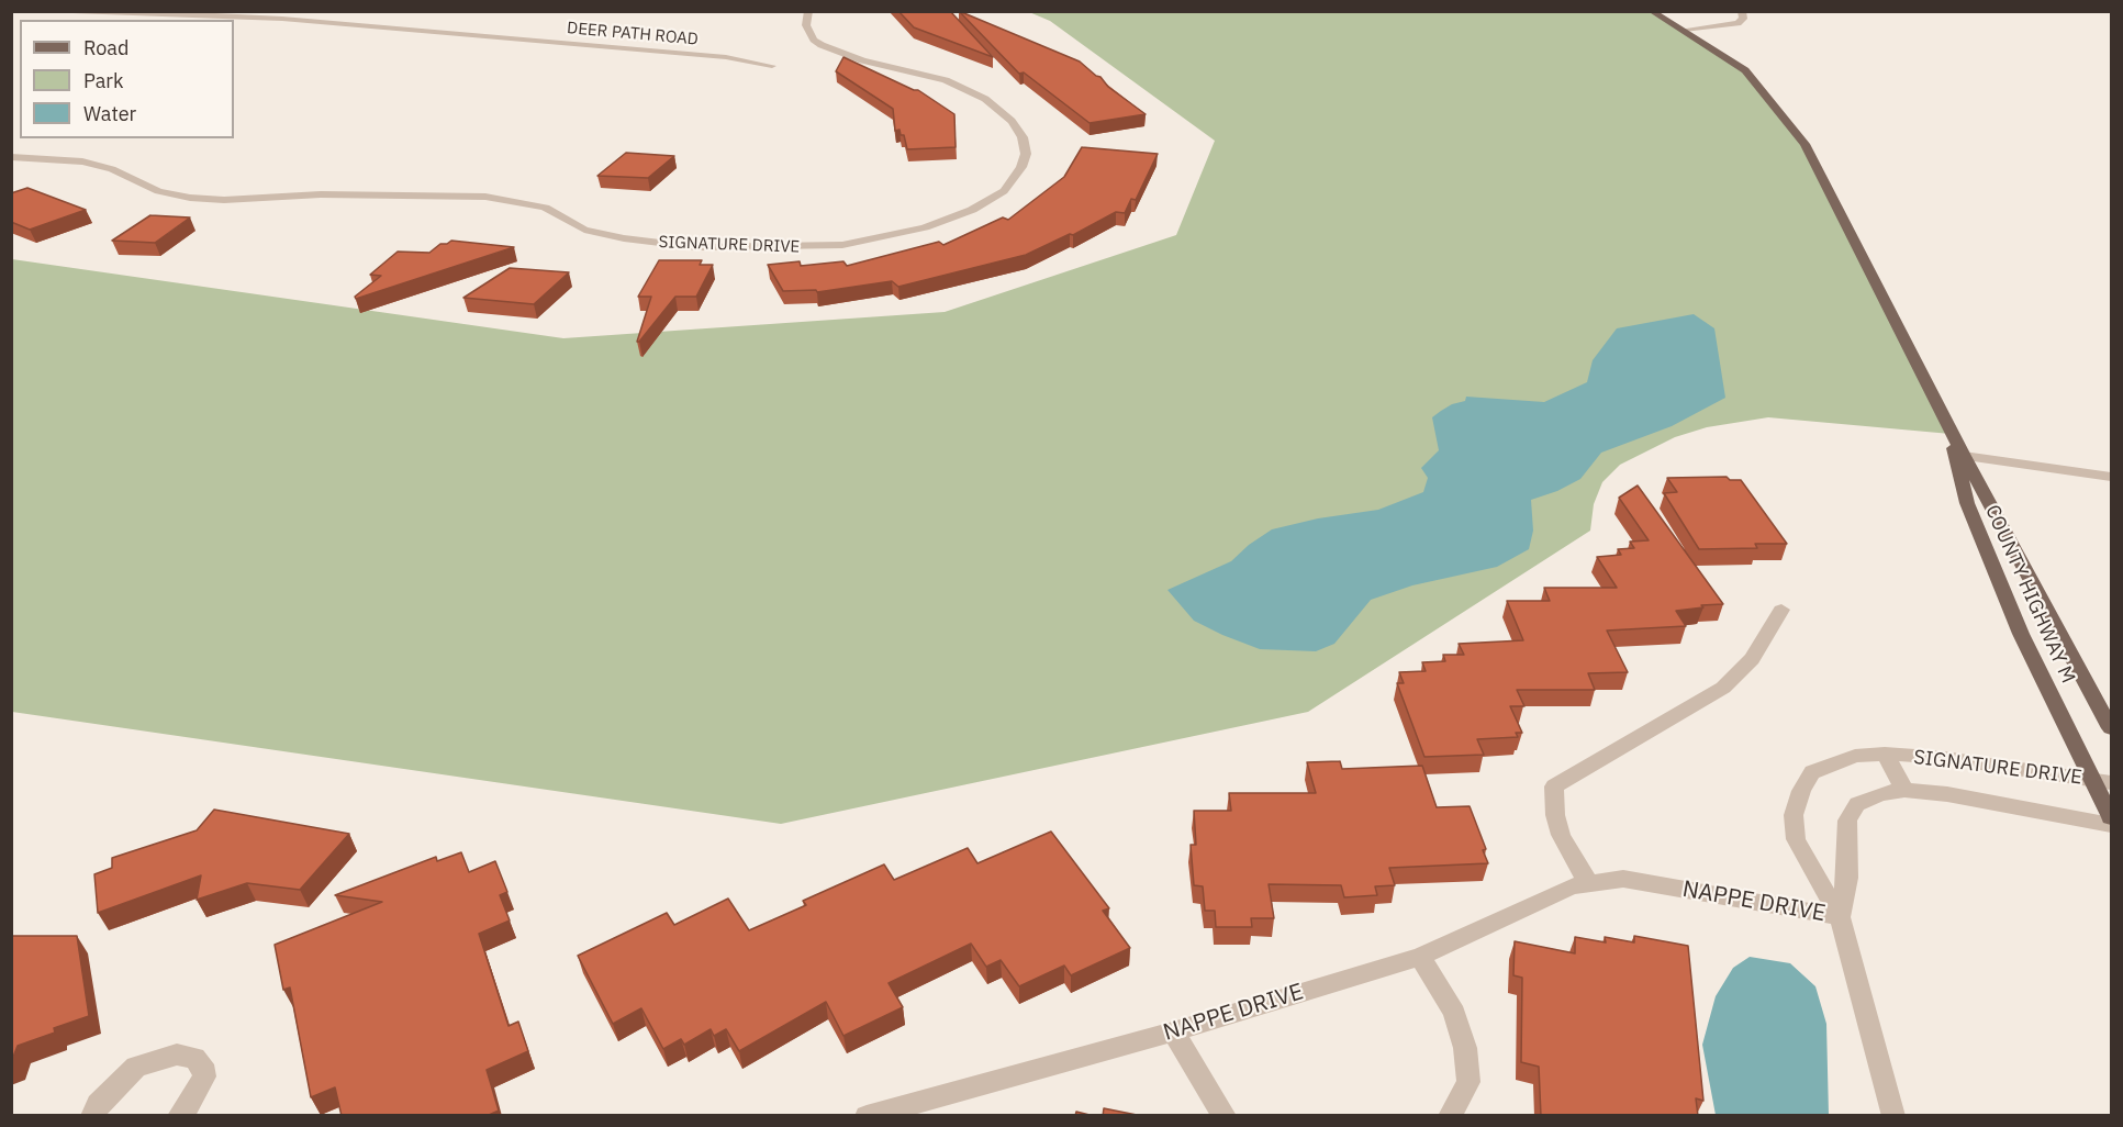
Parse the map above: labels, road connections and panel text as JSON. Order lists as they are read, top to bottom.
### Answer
{
  "streets": {
    "main road": ["COUNTY HIGHWAY M"],
    "street": ["DEER PATH ROAD", "SIGNATURE DRIVE", "NAPPE DRIVE"]
  },
  "crossings": [
    ["SIGNATURE DRIVE", "COUNTY HIGHWAY M"],
    ["SIGNATURE DRIVE", "NAPPE DRIVE"]
  ],
  "legend": ["Road", "Park", "Water"]
}
